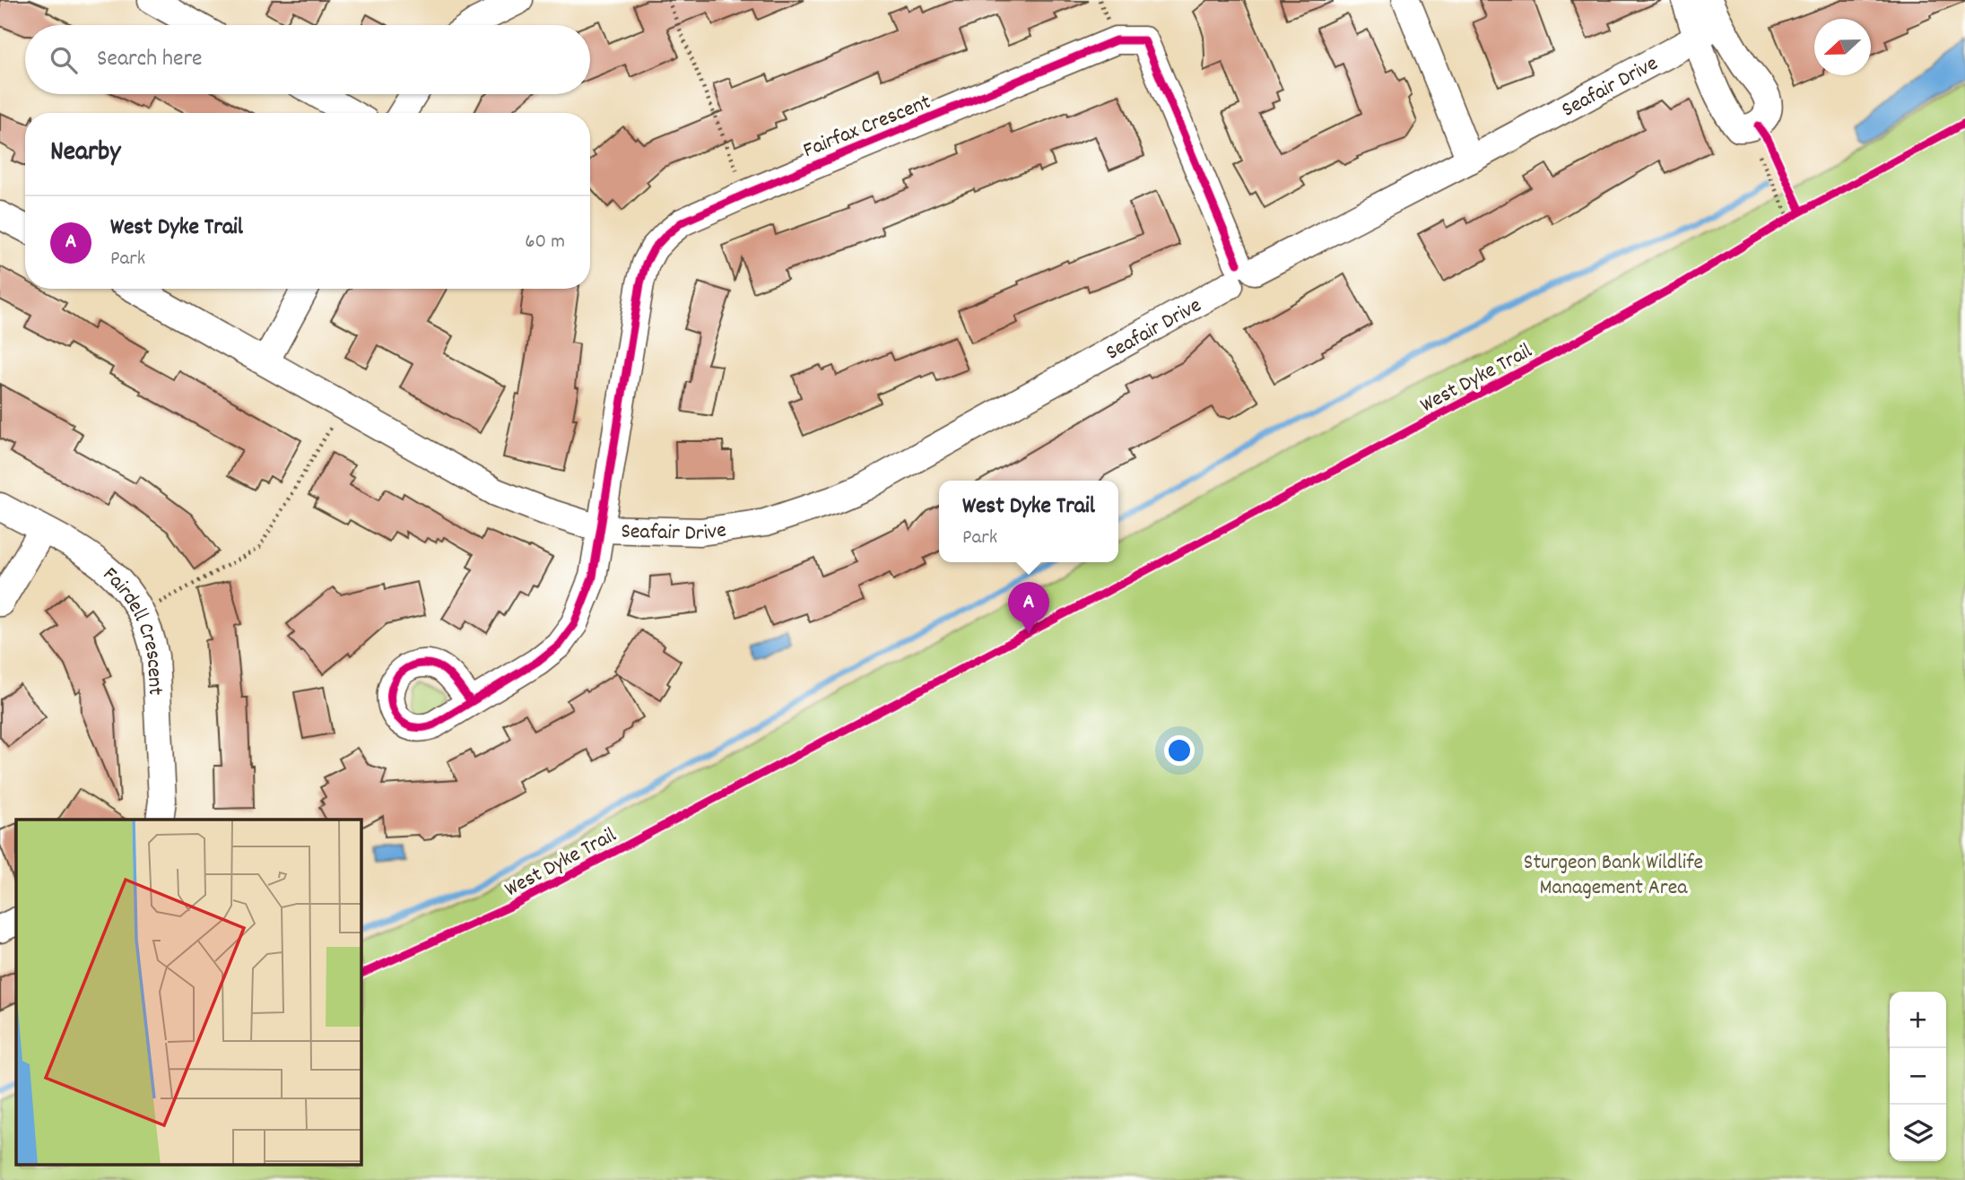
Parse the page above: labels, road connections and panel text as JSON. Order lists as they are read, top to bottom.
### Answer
{
  "streets": {
    "street": ["Seafair Drive", "Fairfax Crescent", "Fairdell Crescent"],
    "cycle path": ["West Dyke Trail"]
  },
  "crossings": [
    ["Seafair Drive", "Fairfax Crescent"]
  ],
  "parks": ["Sturgeon Bank Wildlife Management Area"],
  "north": "left",
  "page": {
    "search": "Search here",
    "heading": "Nearby",
    "list": [
      {
        "mark": "A",
        "name": "West Dyke Trail",
        "note": "Park",
        "value": "60 m"
      }
    ],
    "popup": ["West Dyke Trail", "Park"],
    "pins": "A",
    "map_buttons": ["+", "−"]
  }
}
